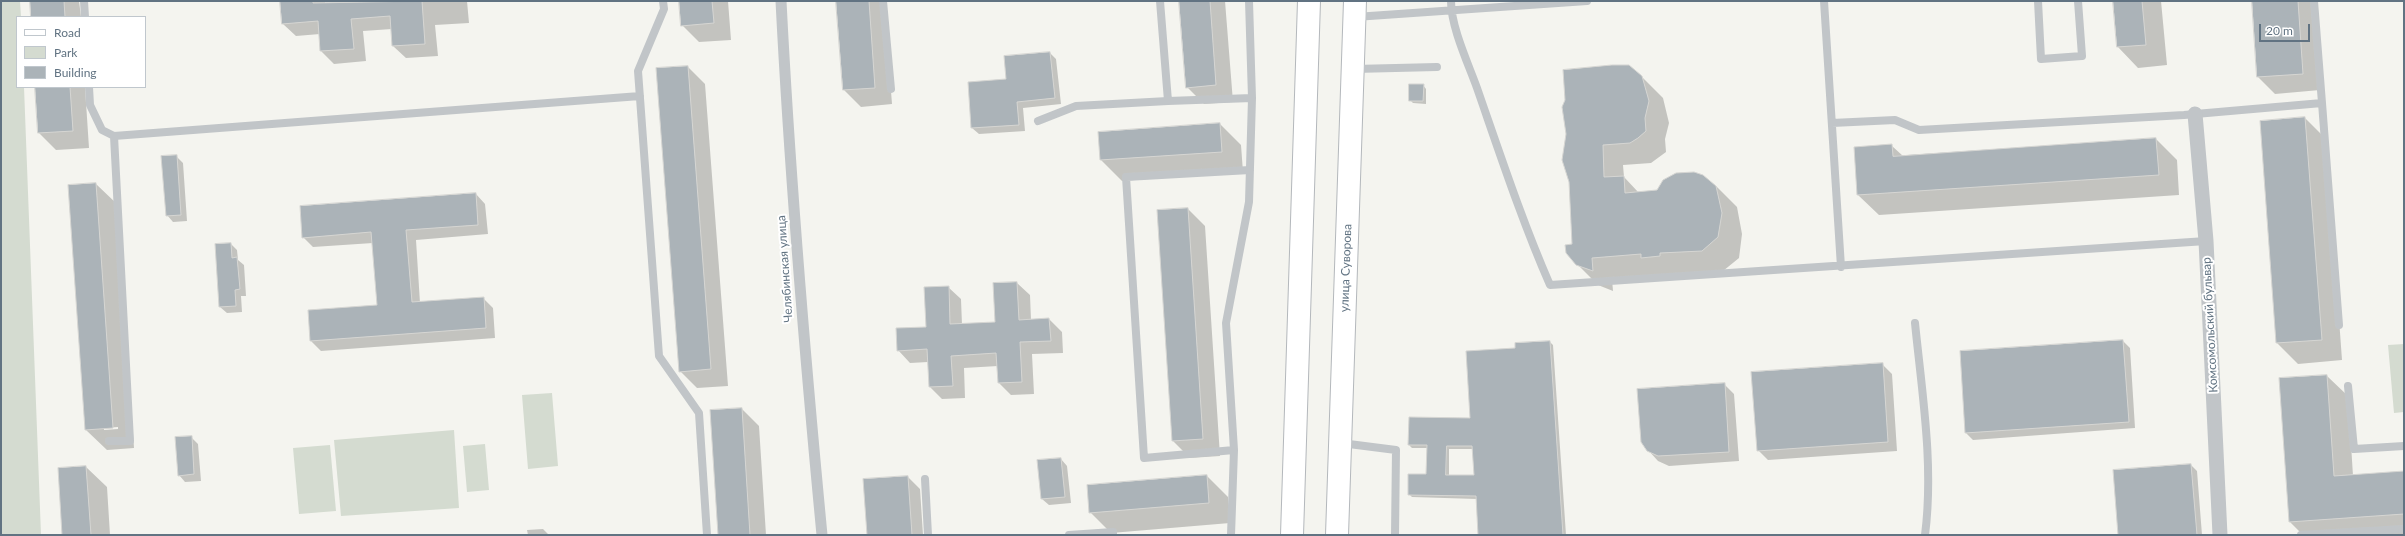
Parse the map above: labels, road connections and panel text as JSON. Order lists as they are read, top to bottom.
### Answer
{
  "streets": {
    "main road": ["улица Суворова"],
    "street": ["Челябинская улица", "Комсомольский бульвар"]
  },
  "legend": ["Road", "Park", "Building"],
  "scale_bar": "20 m"
}
